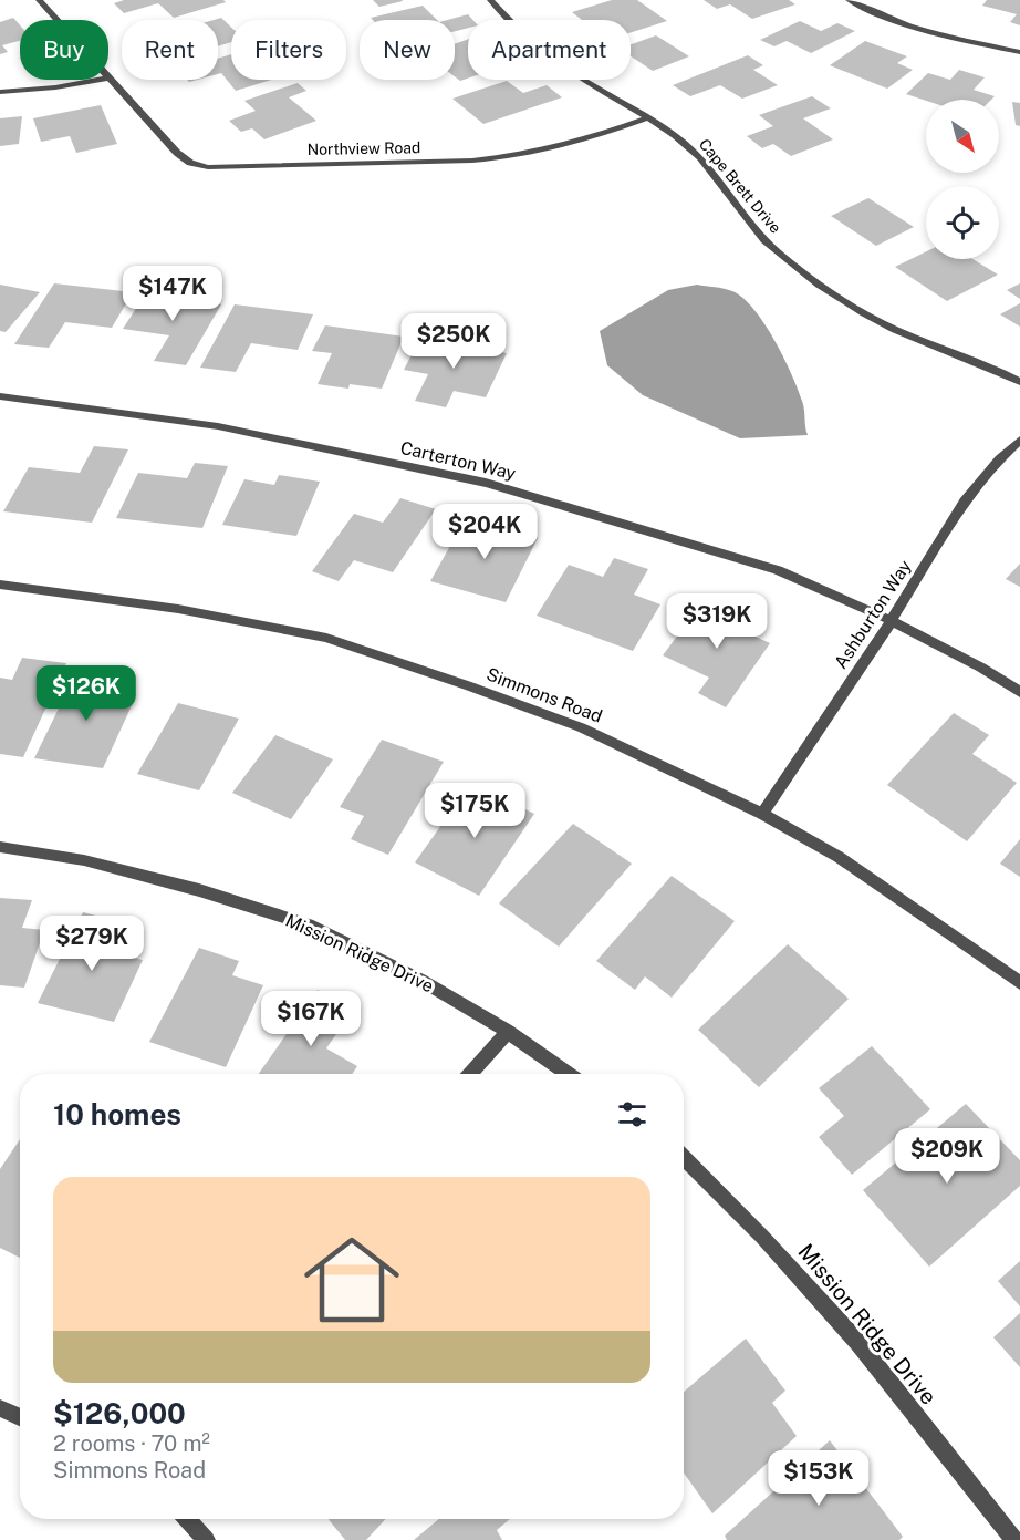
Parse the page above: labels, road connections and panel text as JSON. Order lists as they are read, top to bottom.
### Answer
{
  "streets": {
    "street": [
      "Northview Road",
      "Cape Brett Drive",
      "Carterton Way",
      "Ashburton Way",
      "Simmons Road",
      "Mission Ridge Drive"
    ]
  },
  "crossings": [
    ["Northview Road", "Cape Brett Drive"],
    ["Carterton Way", "Ashburton Way"],
    ["Ashburton Way", "Simmons Road"]
  ],
  "north": "bottom right",
  "page": {
    "chip": [
      "Buy",
      "Rent",
      "Filters",
      "New",
      "Apartment"
    ],
    "price": [
      "$147K",
      "$250K",
      "$204K",
      "$319K",
      "$126K",
      "$175K",
      "$279K",
      "$167K",
      "$209K",
      "$153K"
    ],
    "heading": "10 homes",
    "list": [
      {
        "name": "$126,000",
        "note": "2 rooms · 70 m² · Simmons Road"
      }
    ]
  }
}
